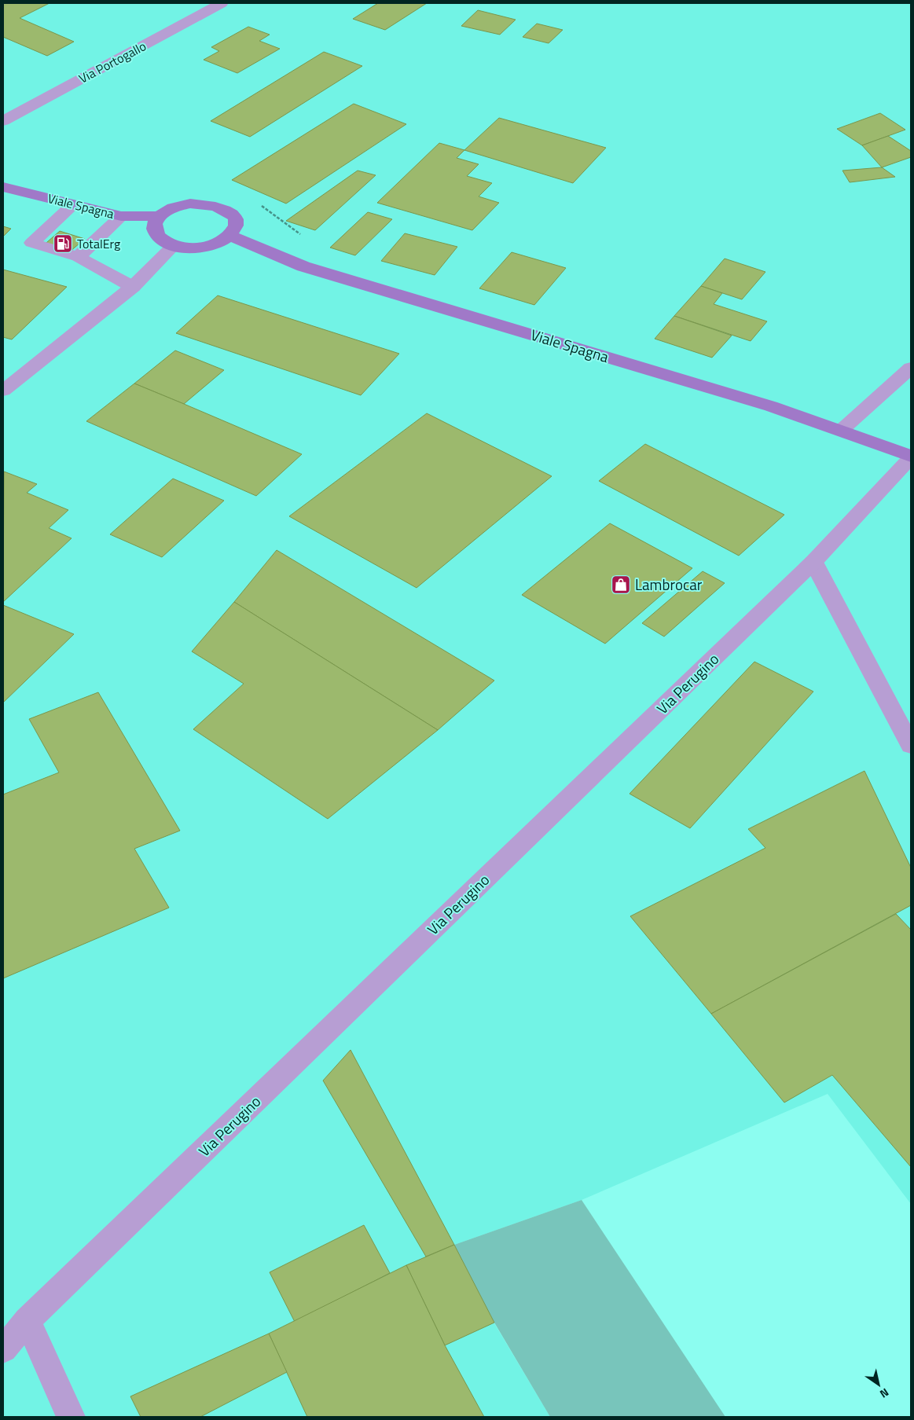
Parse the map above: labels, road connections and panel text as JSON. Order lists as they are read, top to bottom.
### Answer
{
  "streets": {
    "street": ["Via Portogallo", "Viale Spagna", "Via Perugino"]
  },
  "crossings": [
    ["Viale Spagna", "Via Perugino"]
  ],
  "places": {
    "fuel station": ["TotalErg"],
    "shop": ["Lambrocar"]
  },
  "north": "bottom right"
}
